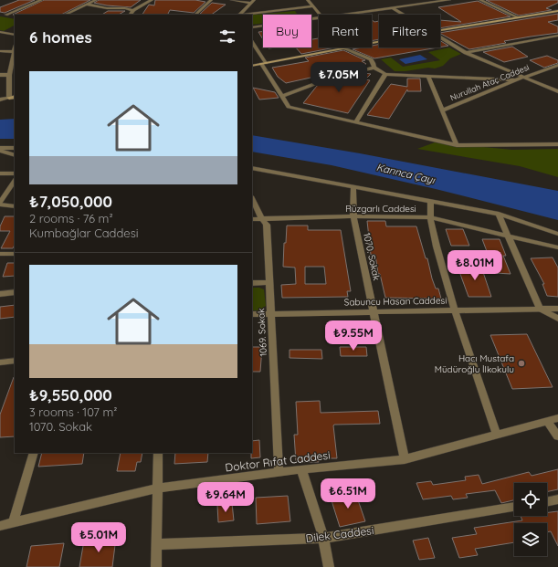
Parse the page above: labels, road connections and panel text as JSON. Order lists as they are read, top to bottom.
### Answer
{
  "streets": {
    "street": [
      "Nurullah Ataç Caddesi",
      "Rüzgarlı Caddesi",
      "1070. Sokak",
      "Sabuncu Hasan Caddesi",
      "1069. Sokak",
      "Doktor Rıfat Caddesi",
      "Dilek Caddesi"
    ]
  },
  "crossings": [
    ["Rüzgarlı Caddesi", "1070. Sokak"],
    ["Rüzgarlı Caddesi", "1069. Sokak"],
    ["1070. Sokak", "Sabuncu Hasan Caddesi"],
    ["1070. Sokak", "Doktor Rıfat Caddesi"],
    ["Sabuncu Hasan Caddesi", "1069. Sokak"],
    ["1069. Sokak", "Doktor Rıfat Caddesi"]
  ],
  "water": ["Karınca Çayı"],
  "places": ["Hacı Mustafa Müdüroğlu İlkokulu"],
  "page": {
    "chip": ["Buy", "Rent", "Filters"],
    "heading": "6 homes",
    "list": [
      {
        "name": "₺7,050,000",
        "note": "2 rooms · 76 m² · Kumbağlar Caddesi"
      },
      {
        "name": "₺9,550,000",
        "note": "3 rooms · 107 m² · 1070. Sokak"
      }
    ],
    "price": [
      "₺7.05M",
      "₺8.01M",
      "₺9.55M",
      "₺6.51M",
      "₺9.64M",
      "₺5.01M"
    ]
  }
}
